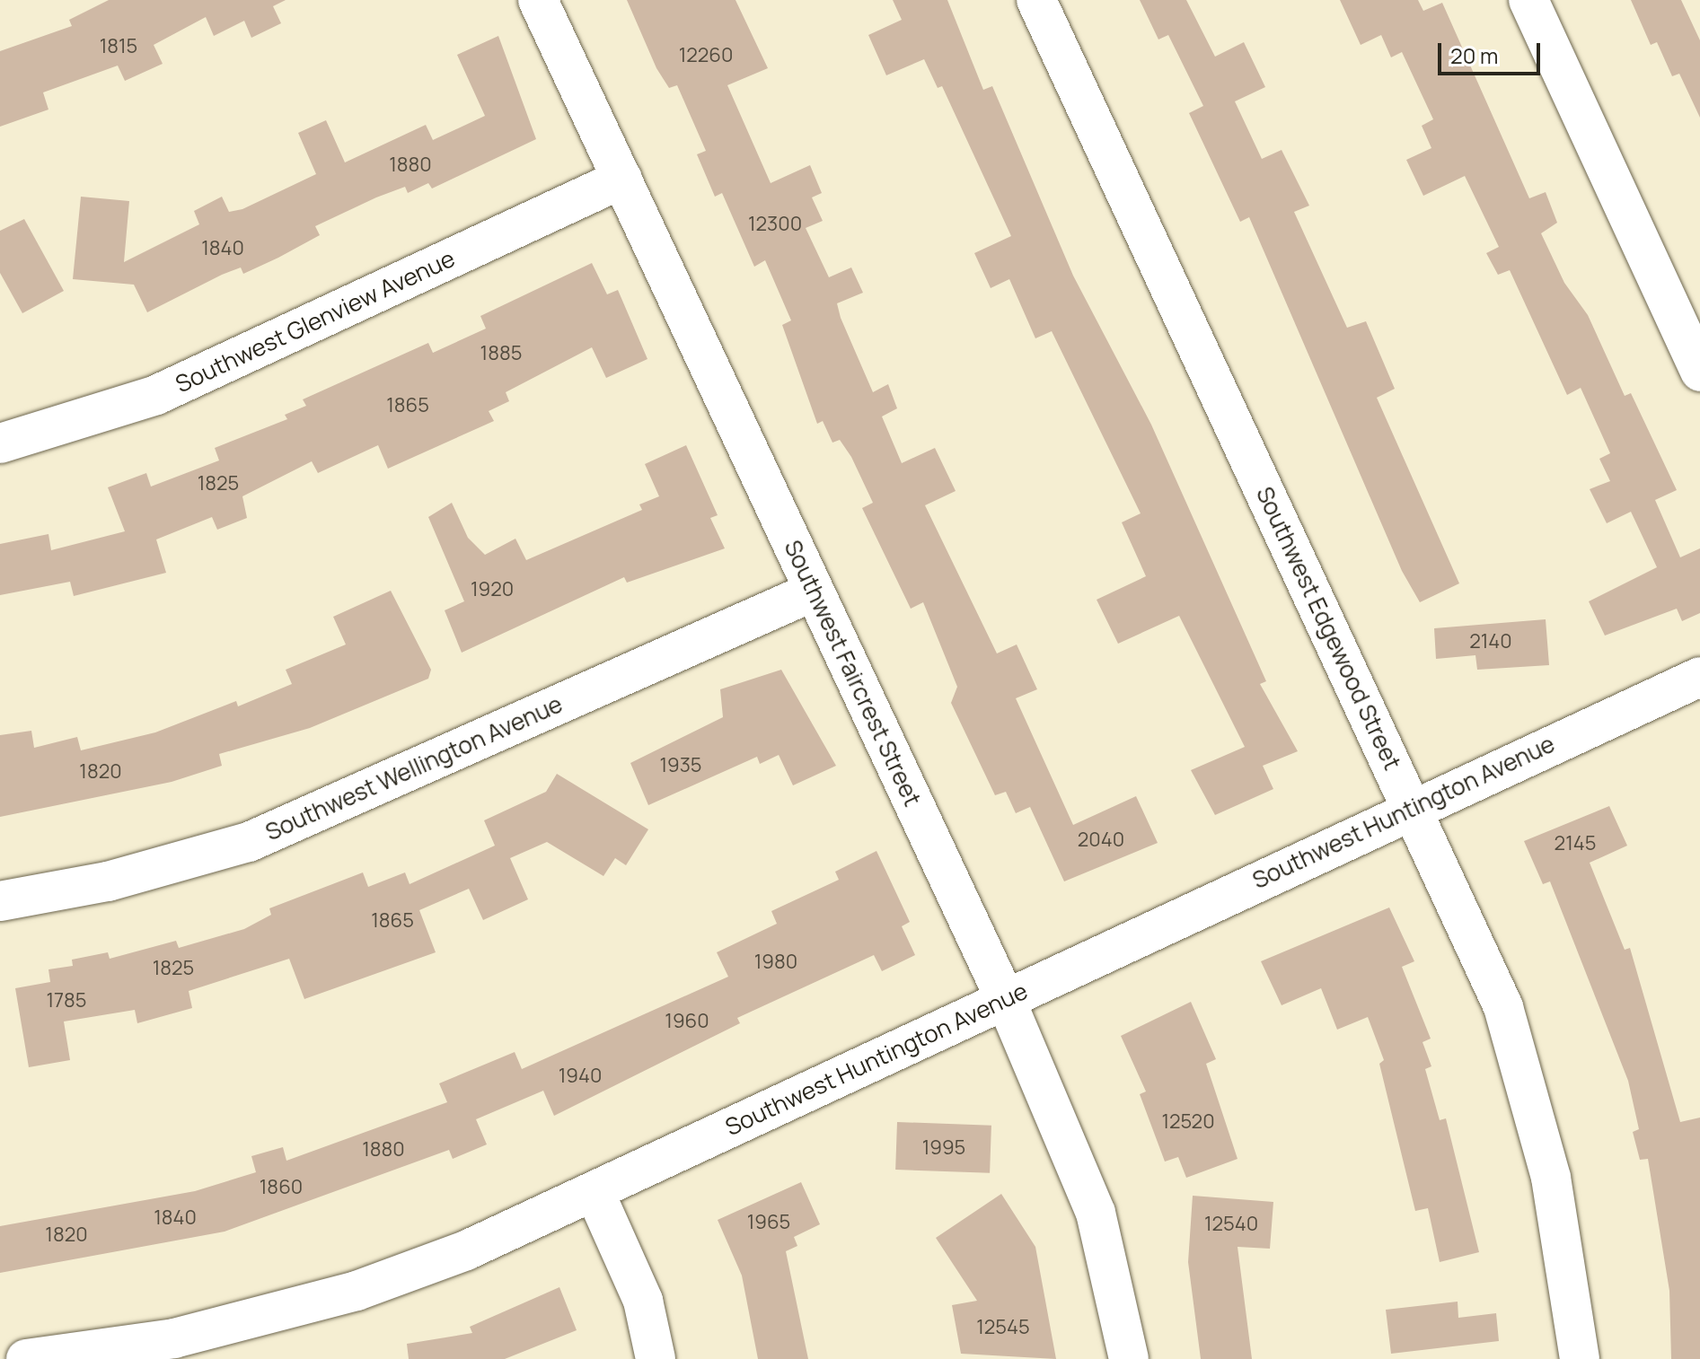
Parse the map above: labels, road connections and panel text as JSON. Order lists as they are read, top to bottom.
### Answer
{
  "streets": {
    "street": [
      "Southwest Glenview Avenue",
      "Southwest Edgewood Street",
      "Southwest Faircrest Street",
      "Southwest Wellington Avenue",
      "Southwest Huntington Avenue"
    ]
  },
  "crossings": [
    ["Southwest Glenview Avenue", "Southwest Faircrest Street"],
    ["Southwest Edgewood Street", "Southwest Huntington Avenue"],
    ["Southwest Faircrest Street", "Southwest Wellington Avenue"],
    ["Southwest Faircrest Street", "Southwest Huntington Avenue"]
  ],
  "house_numbers": [
    "1815",
    "12260",
    "1880",
    "12300",
    "1840",
    "1885",
    "1865",
    "1825",
    "1920",
    "2140",
    "1935",
    "1820",
    "2040",
    "2145",
    "1865",
    "1980",
    "1825",
    "1785",
    "1960",
    "1940",
    "12520",
    "1995",
    "1880",
    "1860",
    "1840",
    "1965",
    "12540",
    "1820",
    "12545"
  ],
  "scale_bar": "20 m"
}
